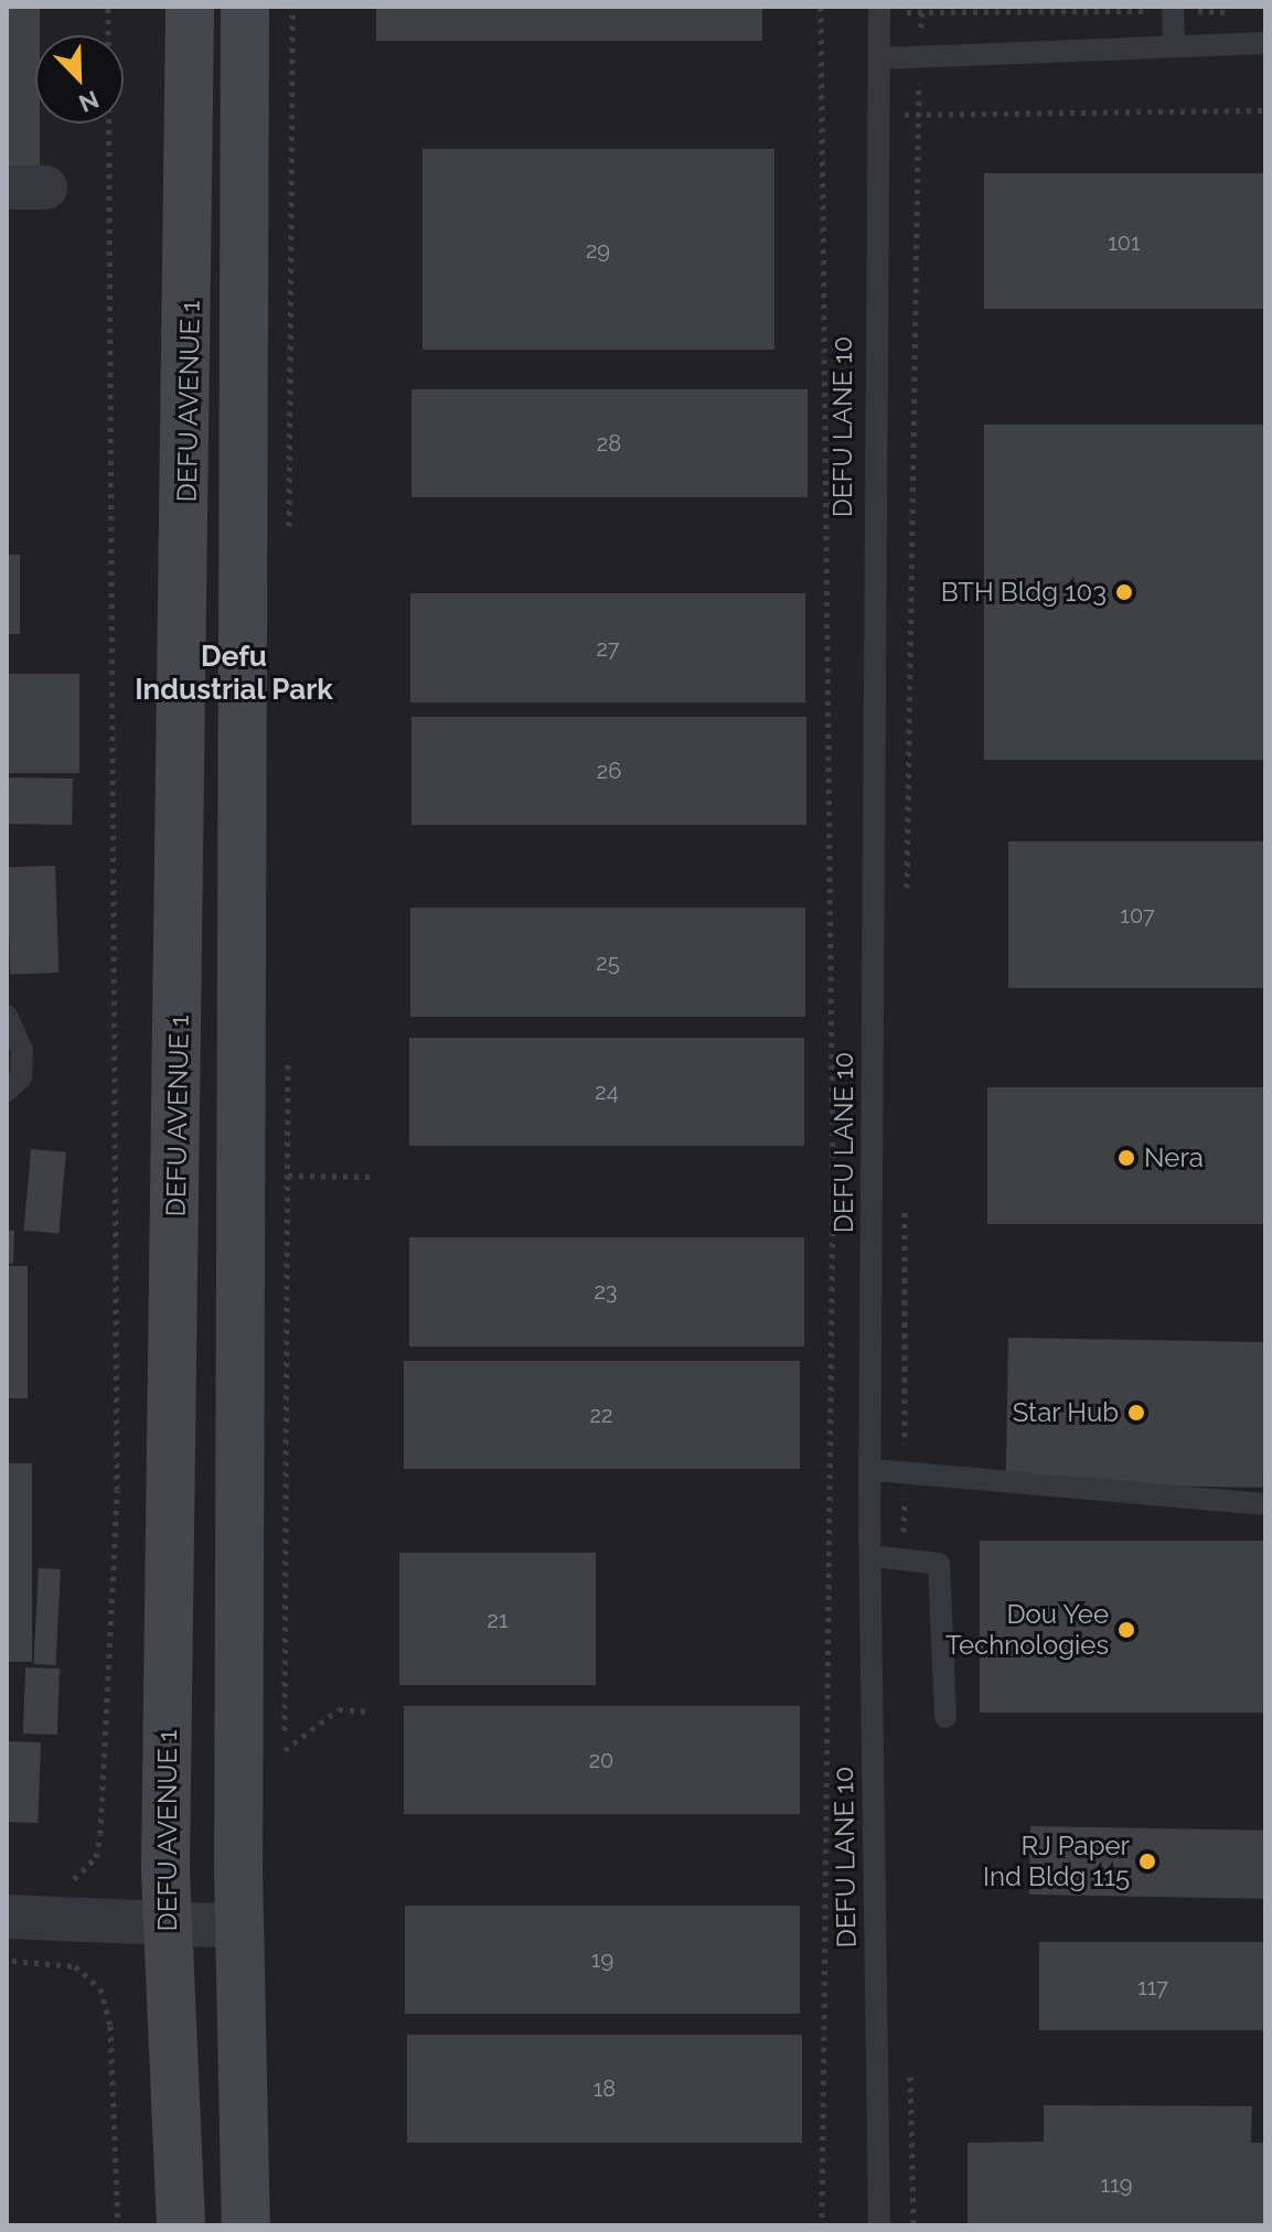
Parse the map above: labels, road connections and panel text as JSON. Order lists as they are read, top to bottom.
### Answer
{
  "streets": {
    "main road": ["DEFU AVENUE 1"],
    "lane": ["DEFU LANE 10"]
  },
  "districts": ["Defu Industrial Park"],
  "places": [
    "BTH Bldg 103",
    "Nera",
    "Star Hub",
    "Dou Yee Technologies",
    "RJ Paper Ind Bldg 115"
  ],
  "house_numbers": [
    "101",
    "29",
    "28",
    "27",
    "26",
    "107",
    "25",
    "24",
    "23",
    "22",
    "21",
    "20",
    "19",
    "117",
    "18",
    "119"
  ],
  "north": "bottom right"
}
